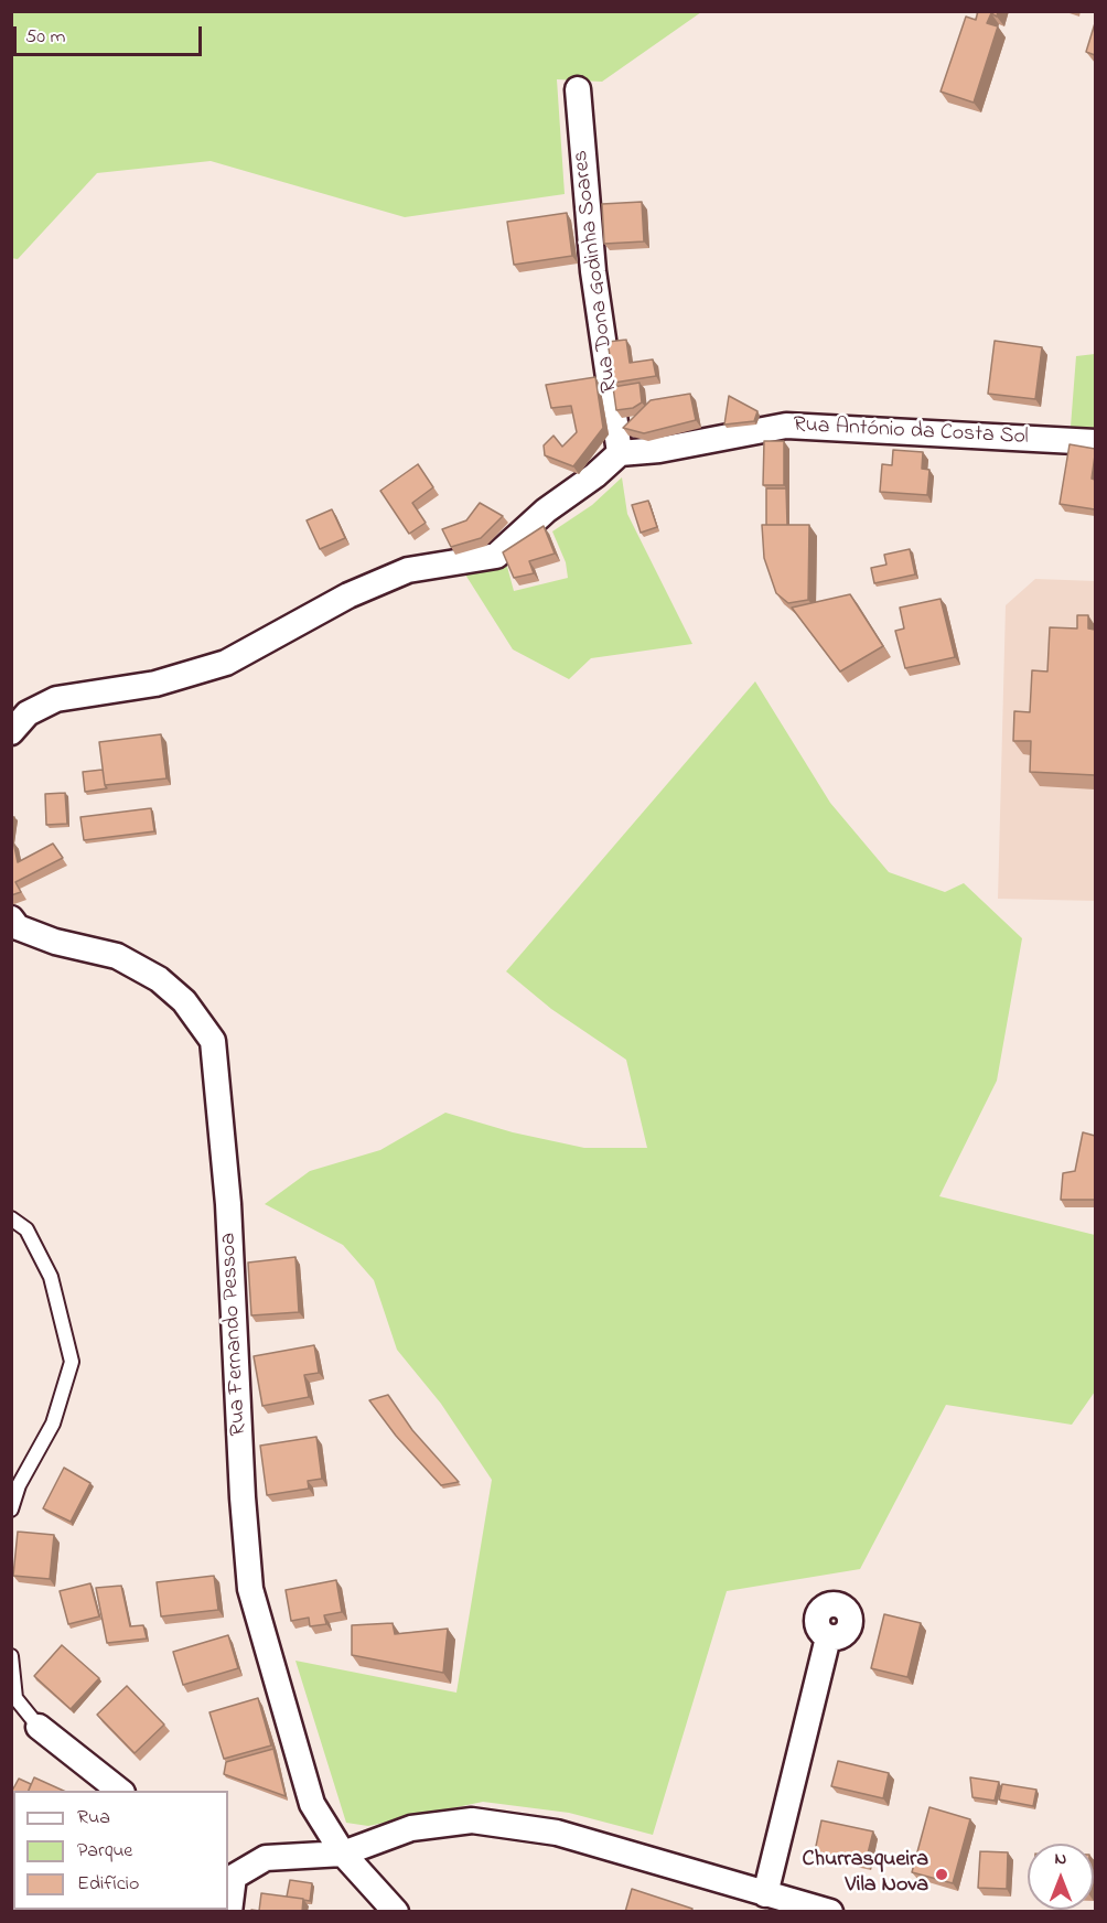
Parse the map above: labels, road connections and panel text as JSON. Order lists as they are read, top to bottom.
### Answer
{
  "streets": {
    "street": ["Rua Dona Godinha Soares", "Rua António da Costa Sol", "Rua Fernando Pessoa"]
  },
  "crossings": [
    ["Rua Dona Godinha Soares", "Rua António da Costa Sol"]
  ],
  "places": ["Churrasqueira Vila Nova"],
  "legend": ["Rua", "Parque", "Edifício"],
  "scale_bar": "50 m",
  "north": "top"
}
